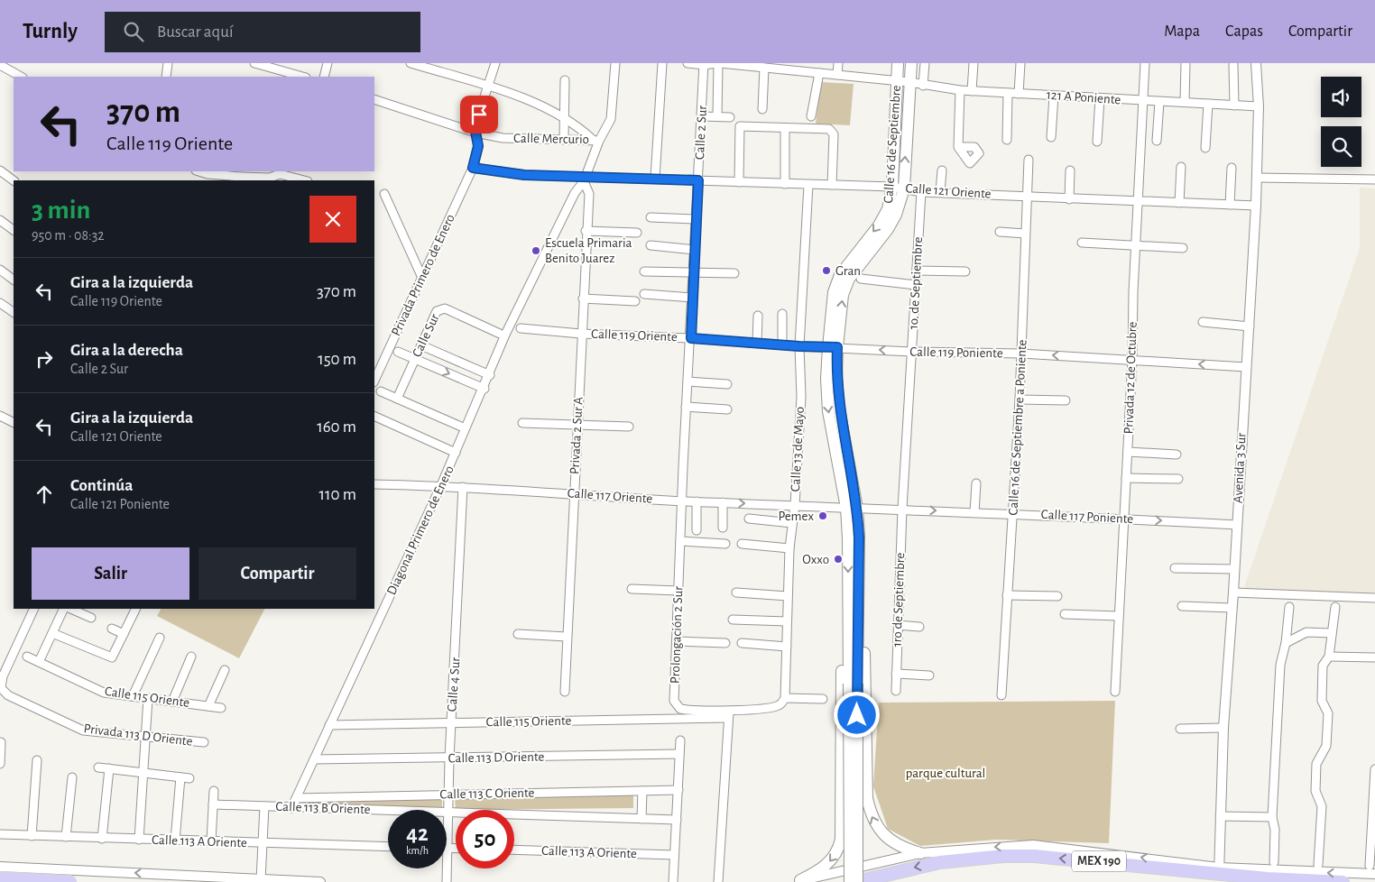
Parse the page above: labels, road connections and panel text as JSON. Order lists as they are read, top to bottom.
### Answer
{
  "streets": {
    "highway": ["MEX 190"],
    "main road": ["Calle 16 de Septiembre"],
    "street": [
      "121 A Poniente",
      "Calle 2 Sur",
      "Calle Mercurio",
      "Calle 121 Oriente",
      "Privada Primero de Enero",
      "1o. de Septiembre",
      "Calle Sur",
      "Calle 119 Oriente",
      "Calle 119 Poniente",
      "Privada 12 de Octubre",
      "Calle 16 de Septiembre a Poniente",
      "Privada 2 Sur A",
      "Calle 13 de Mayo",
      "Avenida 3 Sur",
      "Calle 117 Oriente",
      "Calle 117 Poniente",
      "Diagonal Primero de Enero",
      "1ro de Septiembre",
      "Prolongación 2 Sur",
      "Calle 4 Sur",
      "Calle 115 Oriente",
      "Privada 113 D Oriente",
      "Calle 113 D Oriente",
      "Calle 113 C Oriente",
      "Calle 113 B Oriente",
      "Calle 113 A Oriente"
    ]
  },
  "crossings": [
    ["121 A Poniente", "Calle 2 Sur"],
    ["121 A Poniente", "Calle 16 de Septiembre"],
    ["121 A Poniente", "Privada 12 de Octubre"],
    ["121 A Poniente", "Avenida 3 Sur"],
    ["Calle 2 Sur", "Calle 121 Oriente"],
    ["Calle 2 Sur", "Calle 119 Oriente"],
    ["Calle 2 Sur", "Prolongación 2 Sur"],
    ["Calle Mercurio", "Privada Primero de Enero"],
    ["Calle 16 de Septiembre", "Calle 121 Oriente"],
    ["Calle 16 de Septiembre", "Calle 119 Oriente"],
    ["Calle 16 de Septiembre", "Calle 119 Poniente"],
    ["Calle 16 de Septiembre", "Calle 117 Oriente"],
    ["Calle 16 de Septiembre", "Calle 117 Poniente"],
    ["Calle 16 de Septiembre", "MEX 190"],
    ["Calle 121 Oriente", "Privada Primero de Enero"],
    ["Calle 121 Oriente", "1o. de Septiembre"],
    ["Calle 121 Oriente", "Privada 12 de Octubre"],
    ["Calle 121 Oriente", "Calle 16 de Septiembre a Poniente"],
    ["Calle 121 Oriente", "Privada 2 Sur A"],
    ["Calle 121 Oriente", "Calle 13 de Mayo"],
    ["Calle 121 Oriente", "Avenida 3 Sur"],
    ["Calle 121 Oriente", "Diagonal Primero de Enero"],
    ["1o. de Septiembre", "Calle 119 Poniente"],
    ["1o. de Septiembre", "Calle 117 Poniente"],
    ["1o. de Septiembre", "1ro de Septiembre"],
    ["Calle 119 Oriente", "Calle 119 Poniente"],
    ["Calle 119 Oriente", "Privada 2 Sur A"],
    ["Calle 119 Oriente", "Calle 13 de Mayo"],
    ["Calle 119 Oriente", "Prolongación 2 Sur"],
    ["Calle 119 Poniente", "Privada 12 de Octubre"],
    ["Calle 119 Poniente", "Calle 16 de Septiembre a Poniente"],
    ["Calle 119 Poniente", "Avenida 3 Sur"],
    ["Privada 12 de Octubre", "Calle 117 Poniente"],
    ["Calle 16 de Septiembre a Poniente", "Calle 117 Poniente"],
    ["Privada 2 Sur A", "Calle 117 Oriente"],
    ["Privada 2 Sur A", "Diagonal Primero de Enero"],
    ["Calle 13 de Mayo", "Calle 117 Oriente"],
    ["Calle 13 de Mayo", "Calle 115 Oriente"],
    ["Avenida 3 Sur", "Calle 117 Poniente"],
    ["Avenida 3 Sur", "MEX 190"],
    ["Calle 117 Oriente", "Calle 117 Poniente"],
    ["Calle 117 Oriente", "Diagonal Primero de Enero"],
    ["Calle 117 Oriente", "Prolongación 2 Sur"],
    ["Calle 117 Oriente", "Calle 4 Sur"],
    ["Calle 117 Poniente", "1ro de Septiembre"],
    ["Diagonal Primero de Enero", "Calle 115 Oriente"],
    ["Diagonal Primero de Enero", "Calle 113 D Oriente"],
    ["Diagonal Primero de Enero", "Calle 113 C Oriente"],
    ["Diagonal Primero de Enero", "Calle 113 B Oriente"],
    ["Prolongación 2 Sur", "Calle 115 Oriente"],
    ["Calle 4 Sur", "Calle 115 Oriente"],
    ["Calle 4 Sur", "Calle 113 D Oriente"],
    ["Calle 4 Sur", "Calle 113 C Oriente"],
    ["Calle 4 Sur", "Calle 113 B Oriente"]
  ],
  "parks": ["parque cultural"],
  "places": [
    "Escuela Primaria Benito Juarez",
    "Gran",
    "Pemex",
    "Oxxo"
  ],
  "page": {
    "header": "Turnly",
    "search": "Buscar aquí",
    "nav": ["Mapa", "Capas", "Compartir"],
    "turn": ["370 m", "Calle 119 Oriente"],
    "heading": ["3 min", "950 m · 08:32"],
    "list": [
      {
        "name": "Gira a la izquierda",
        "note": "Calle 119 Oriente",
        "value": "370 m"
      },
      {
        "name": "Gira a la derecha",
        "note": "Calle 2 Sur",
        "value": "150 m"
      },
      {
        "name": "Gira a la izquierda",
        "note": "Calle 121 Oriente",
        "value": "160 m"
      },
      {
        "name": "Continúa",
        "note": "Calle 121 Poniente",
        "value": "110 m"
      }
    ],
    "buttons": ["Salir", "Compartir"],
    "speed": "42 km/h",
    "limit": "50"
  }
}
